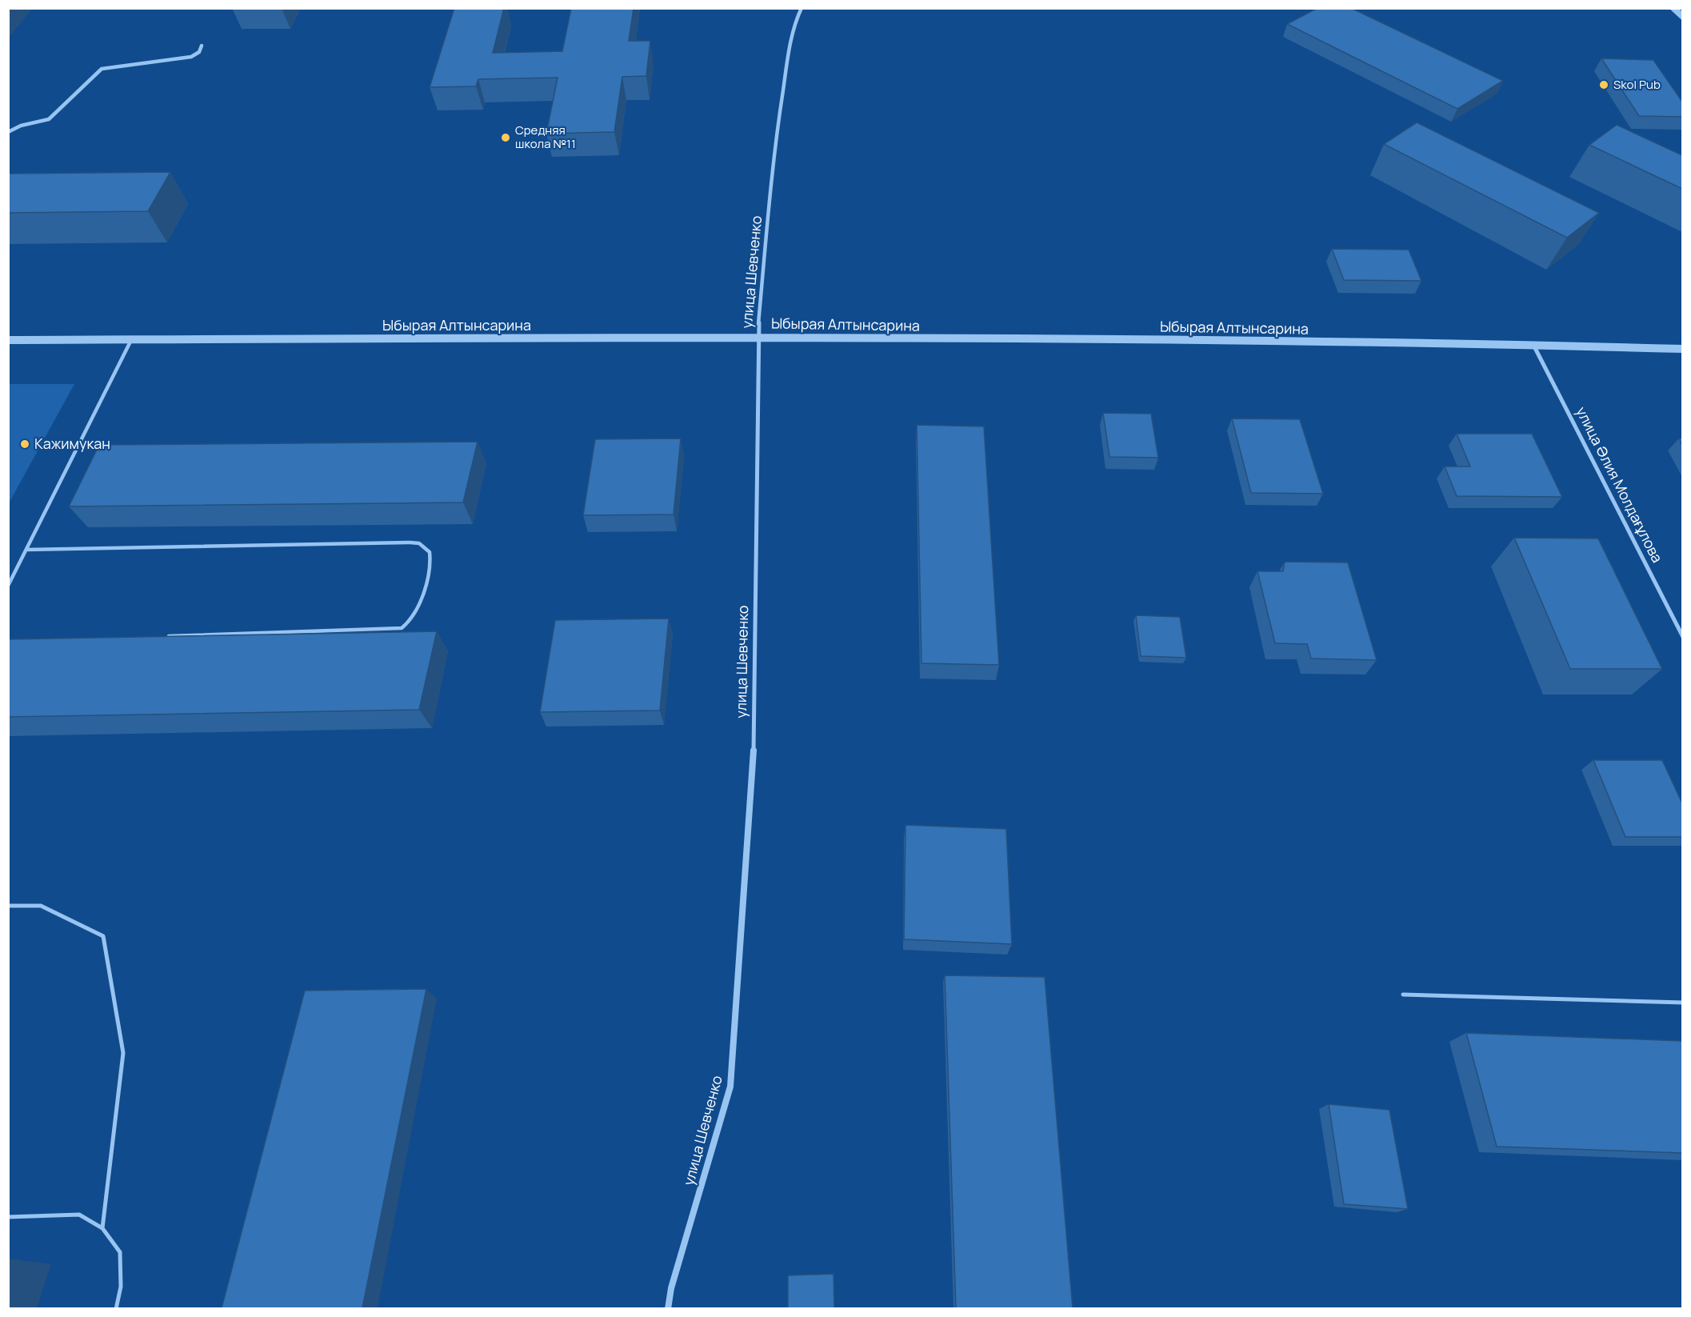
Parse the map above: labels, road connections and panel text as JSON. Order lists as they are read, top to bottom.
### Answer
{
  "streets": {
    "street": ["улица Шевченко", "Ыбырая Алтынсарина", "улица Әлия Молдағұлова"]
  },
  "crossings": [
    ["улица Шевченко", "Ыбырая Алтынсарина"],
    ["Ыбырая Алтынсарина", "улица Әлия Молдағұлова"]
  ],
  "places": ["Skol Pub", "Средняя школа №11", "Кажимукан"]
}
